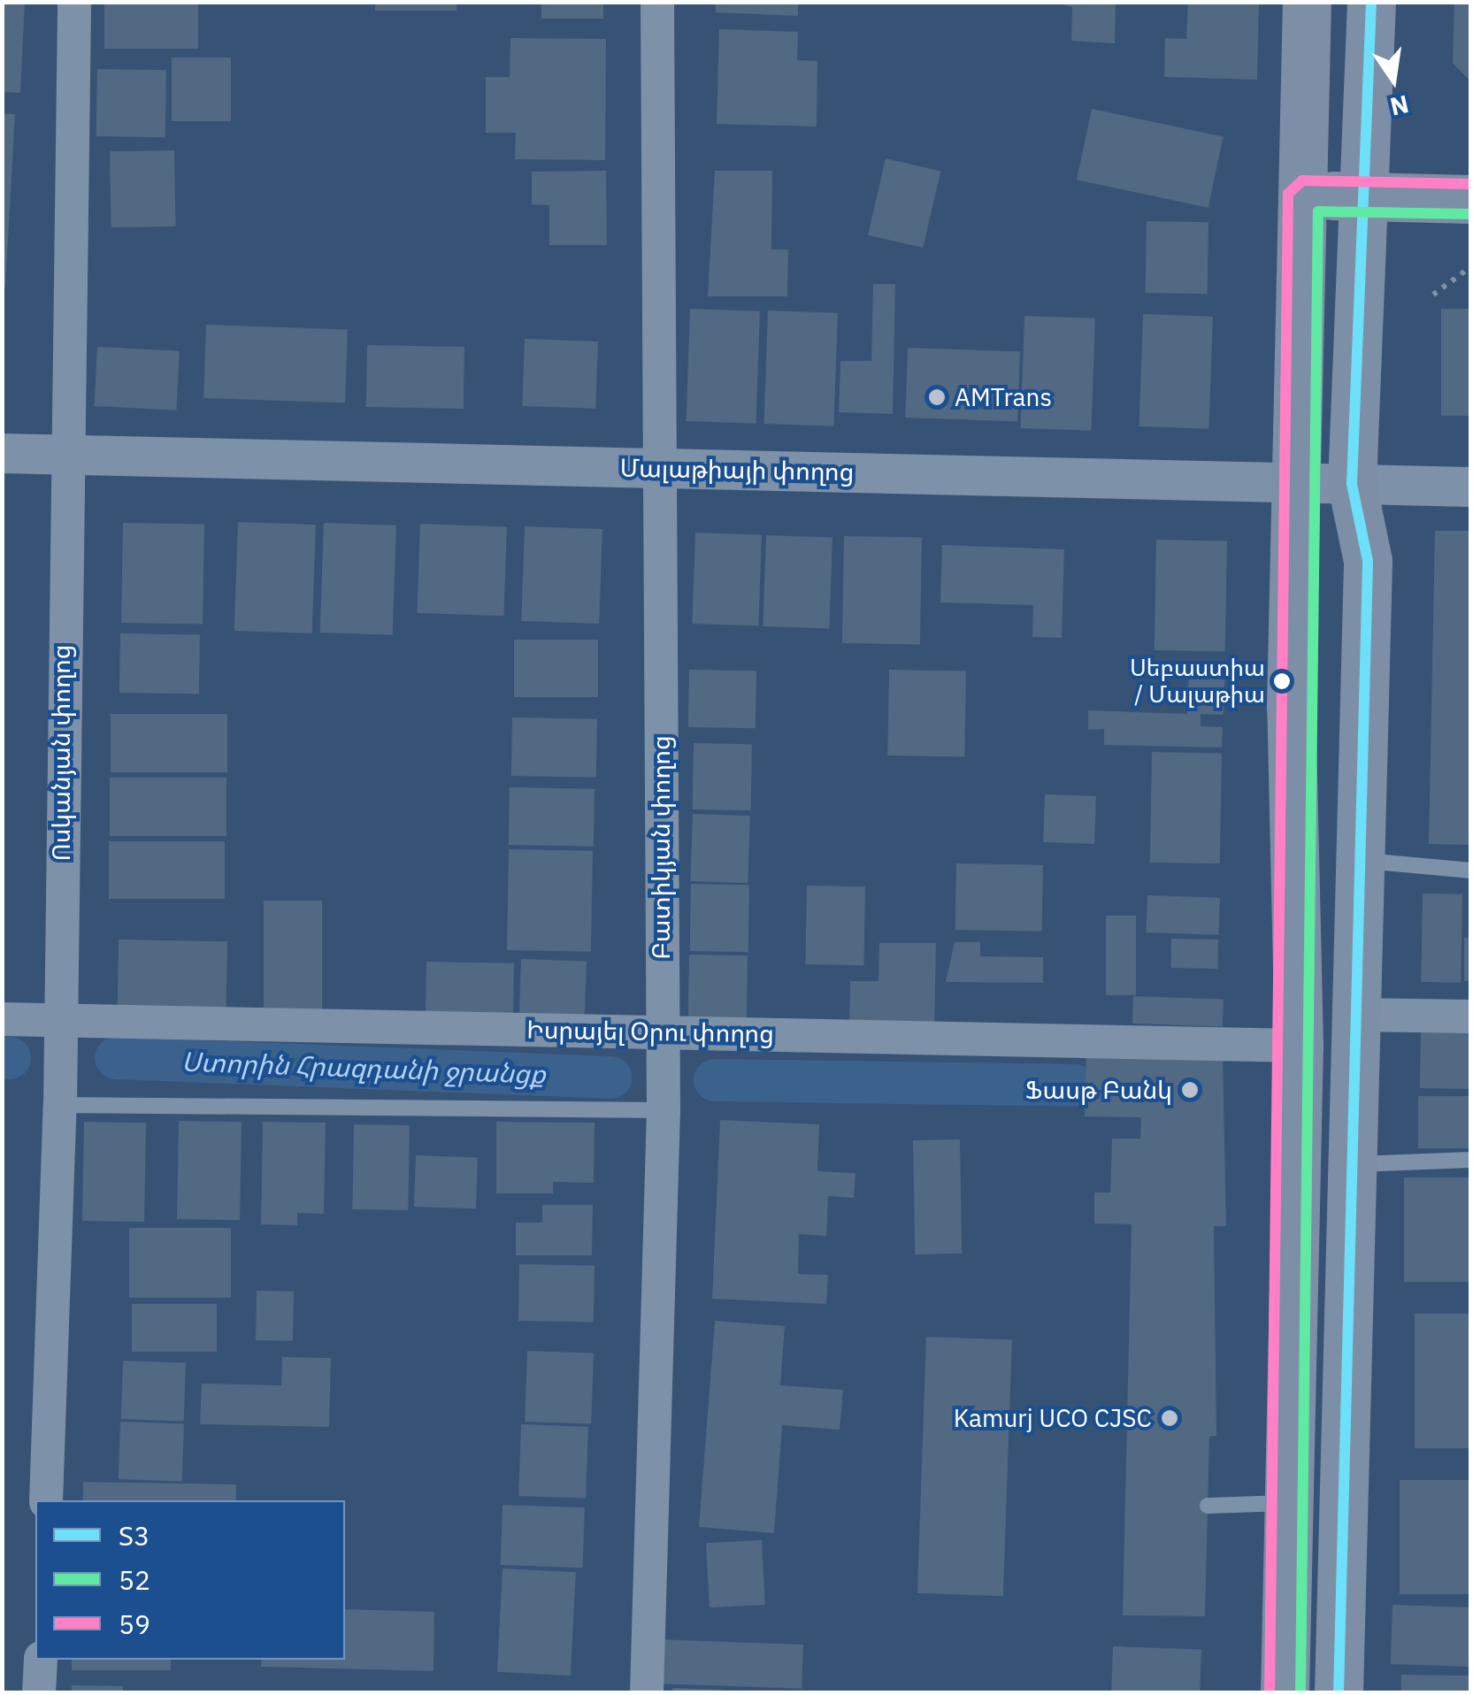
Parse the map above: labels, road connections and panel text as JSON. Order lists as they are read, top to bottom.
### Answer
{
  "streets": {
    "street": [
      "Մալաթիայի փողոց",
      "Ոսկանյան փողոց",
      "Բատիկյան փողոց",
      "Իսրայել Օրու փողոց"
    ]
  },
  "crossings": [
    ["Մալաթիայի փողոց", "Ոսկանյան փողոց"],
    ["Մալաթիայի փողոց", "Բատիկյան փողոց"],
    ["Ոսկանյան փողոց", "Իսրայել Օրու փողոց"],
    ["Բատիկյան փողոց", "Իսրայել Օրու փողոց"]
  ],
  "water": ["Ստորին Հրազդանի ջրանցք"],
  "places": [
    "AMTrans",
    "Սեբաստիա / Մալաթիա",
    "Ֆասթ Բանկ",
    "Kamurj UCO CJSC"
  ],
  "lines": ["transit line Տ3", "transit line 59", "transit line 52"],
  "legend": ["Տ3", "52", "59"],
  "north": "bottom"
}
